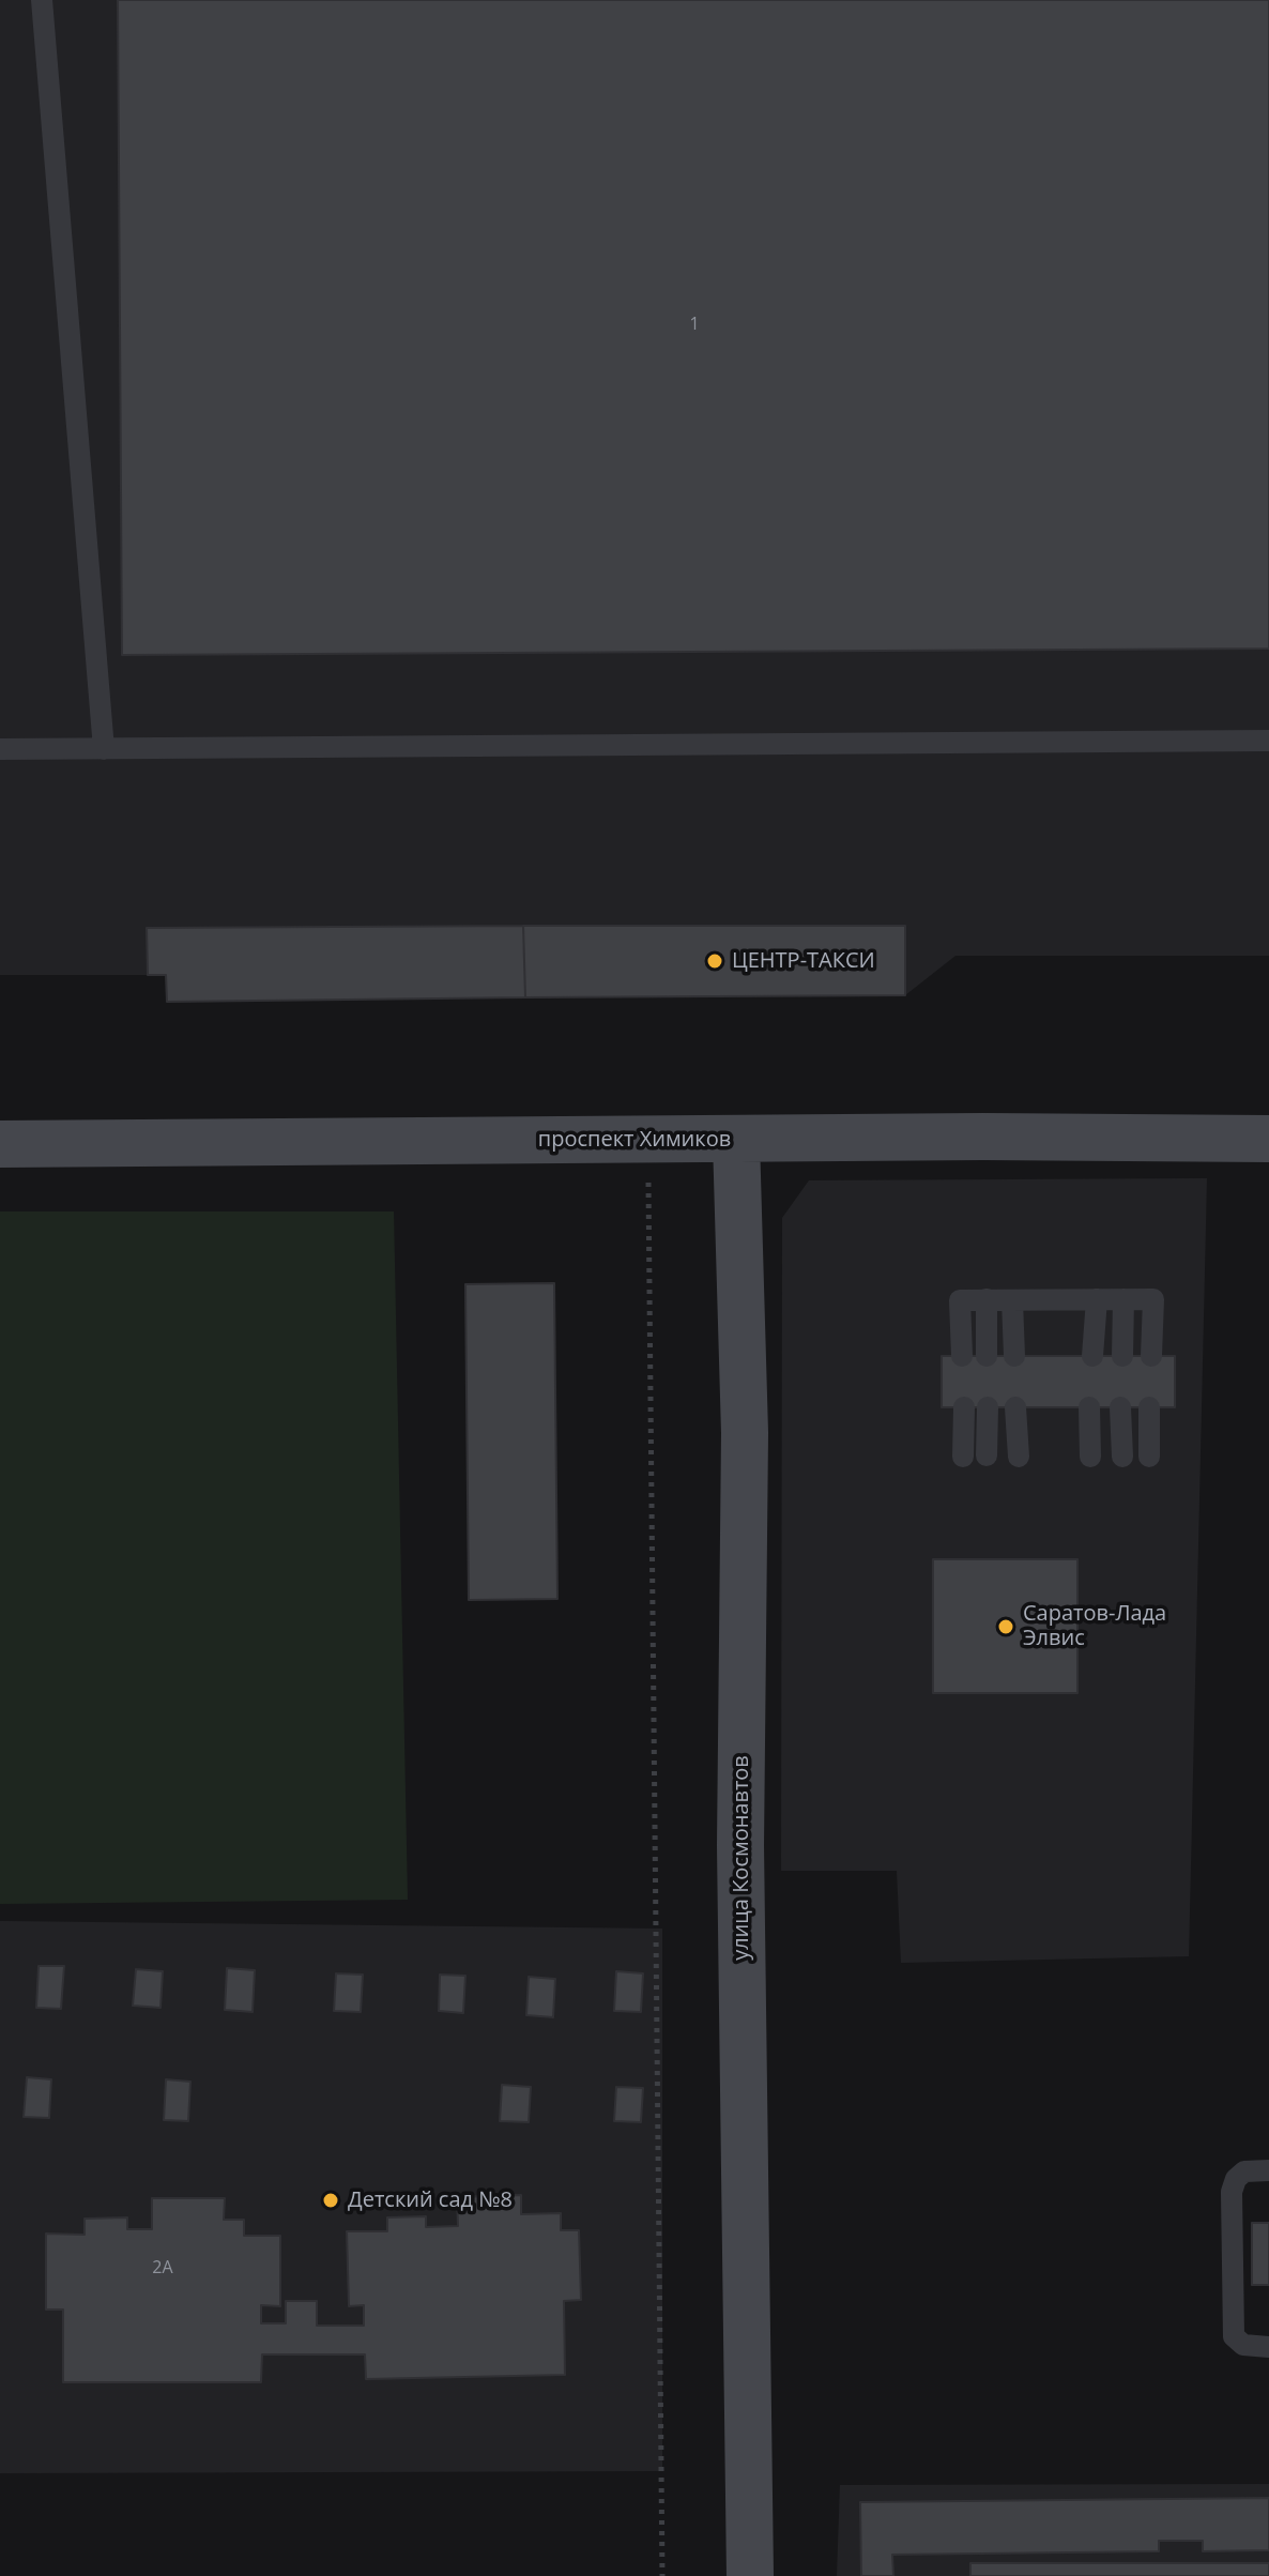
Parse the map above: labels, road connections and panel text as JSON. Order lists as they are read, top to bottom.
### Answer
{
  "streets": {
    "street": ["проспект Химиков", "улица Космонавтов"]
  },
  "crossings": [
    ["проспект Химиков", "улица Космонавтов"]
  ],
  "places": ["ЦЕНТР-ТАКСИ", "Саратов-Лада Элвис", "Детский сад №8"],
  "house_numbers": ["1", "2А"]
}
